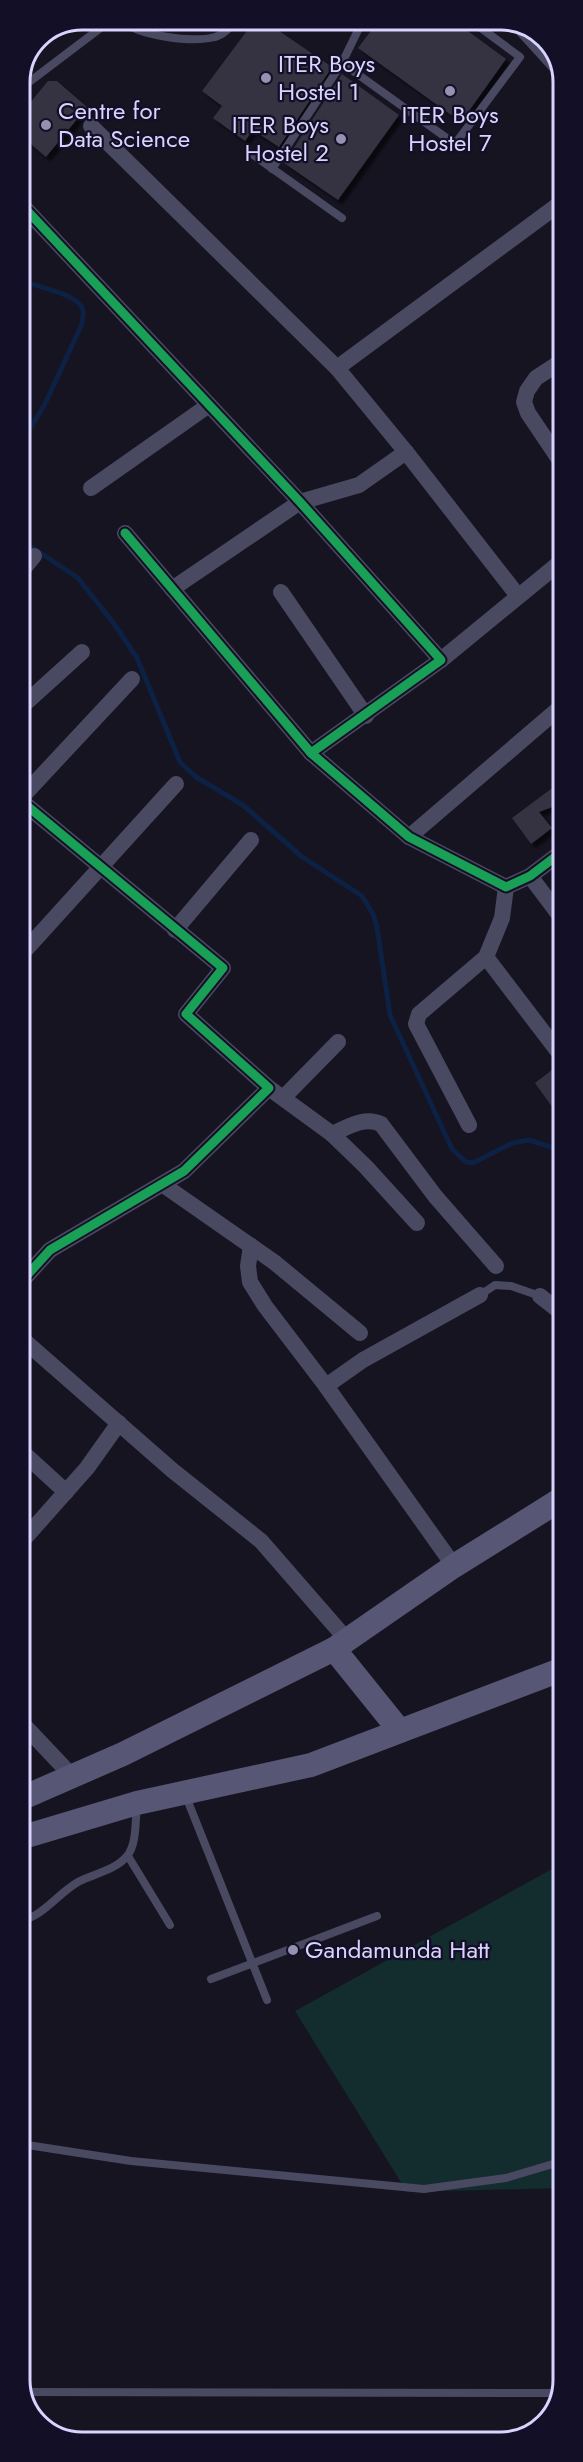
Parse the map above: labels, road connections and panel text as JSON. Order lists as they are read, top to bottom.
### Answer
{
  "places": [
    "ITER Boys Hostel 1",
    "ITER Boys Hostel 7",
    "Centre for Data Science",
    "ITER Boys Hostel 2",
    "Gandamunda Hatt"
  ]
}
